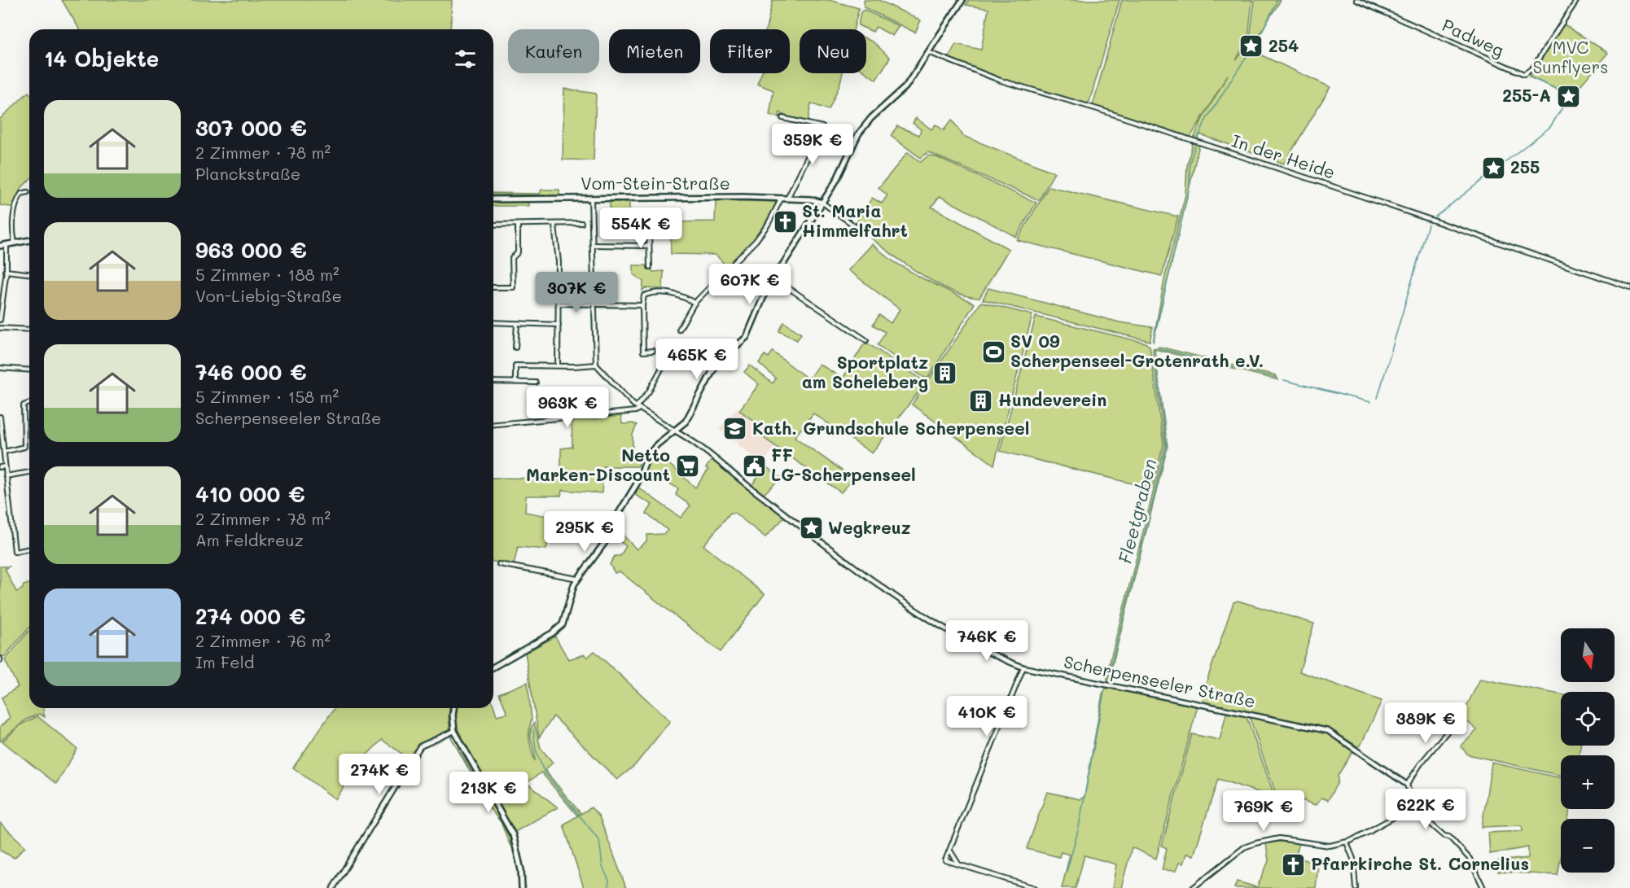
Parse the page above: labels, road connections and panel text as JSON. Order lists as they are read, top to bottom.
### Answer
{
  "streets": {
    "main road": ["Vom-Stein-Straße"],
    "street": ["Padweg", "In der Heide", "Scherpenseeler Straße"]
  },
  "water": ["Fleetgraben"],
  "parks": ["MVC Sunflyers"],
  "places": {
    "place": [
      "254",
      "255-A",
      "255",
      "Wegkreuz"
    ],
    "church": ["St. Maria Himmelfahrt", "Pfarrkirche St. Cornelius"],
    "sports": ["SV 09 Scherpenseel-Grotenrath e.V."],
    "building": ["Sportplatz am Scheleberg", "Hundeverein"],
    "school or university": ["Kath. Grundschule Scherpenseel"],
    "supermarket": ["Netto Marken-Discount"],
    "public building": ["FF LG-Scherpenseel"]
  },
  "north": "bottom",
  "page": {
    "chip": [
      "Kaufen",
      "Mieten",
      "Filter",
      "Neu"
    ],
    "heading": "14 Objekte",
    "list": [
      {
        "name": "307 000 €",
        "note": "2 Zimmer · 78 m² · Planckstraße"
      },
      {
        "name": "963 000 €",
        "note": "5 Zimmer · 188 m² · Von-Liebig-Straße"
      },
      {
        "name": "746 000 €",
        "note": "5 Zimmer · 158 m² · Scherpenseeler Straße"
      },
      {
        "name": "410 000 €",
        "note": "2 Zimmer · 78 m² · Am Feldkreuz"
      },
      {
        "name": "274 000 €",
        "note": "2 Zimmer · 76 m² · Im Feld"
      }
    ],
    "price": [
      "359K €",
      "554K €",
      "607K €",
      "307K €",
      "465K €",
      "963K €",
      "295K €",
      "746K €",
      "410K €",
      "389K €",
      "274K €",
      "213K €",
      "622K €",
      "769K €"
    ],
    "map_buttons": ["+", "−"]
  }
}
